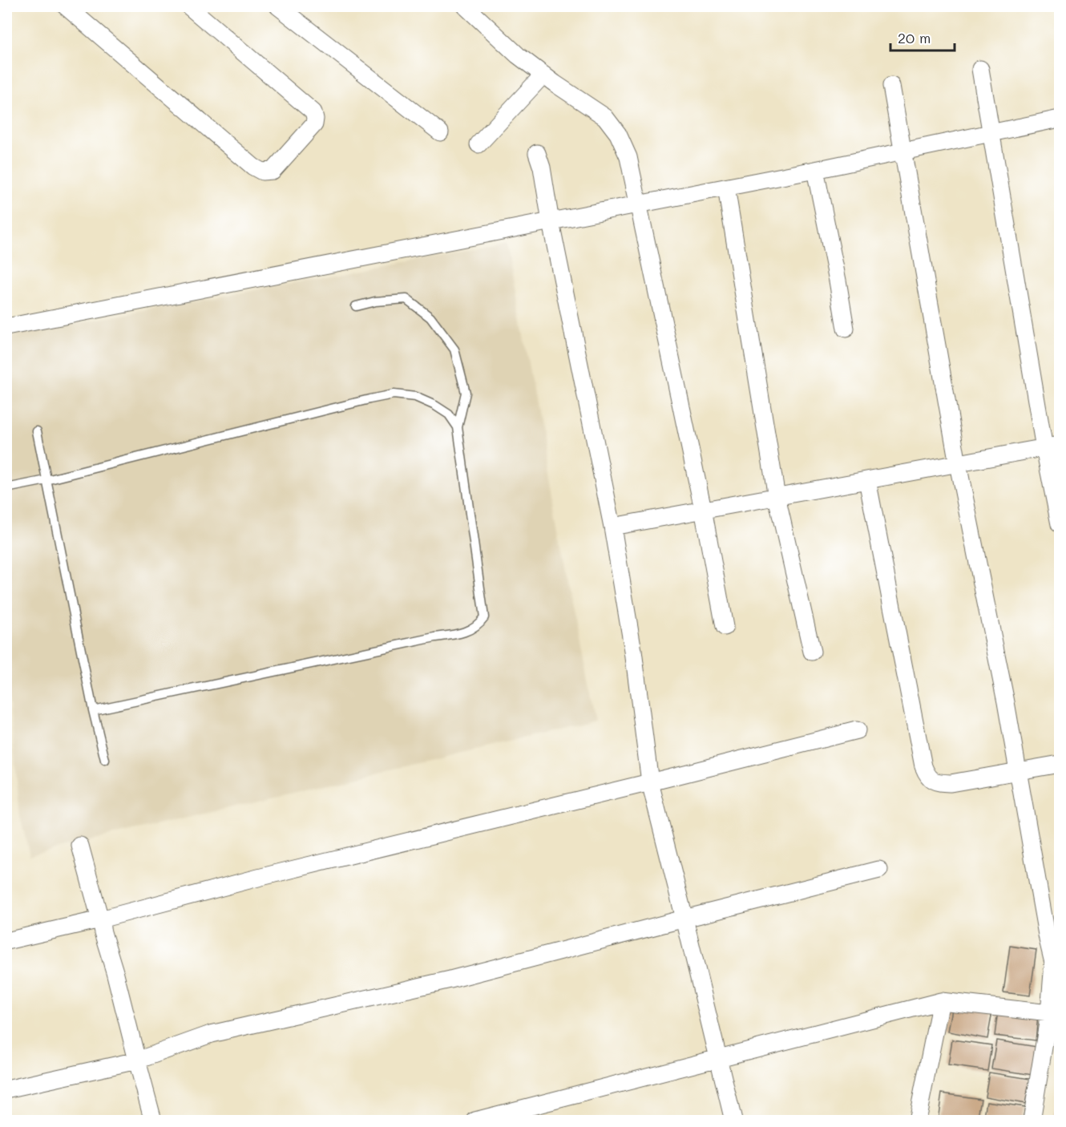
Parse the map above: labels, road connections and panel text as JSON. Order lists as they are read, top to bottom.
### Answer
{
  "scale_bar": "20 m"
}
